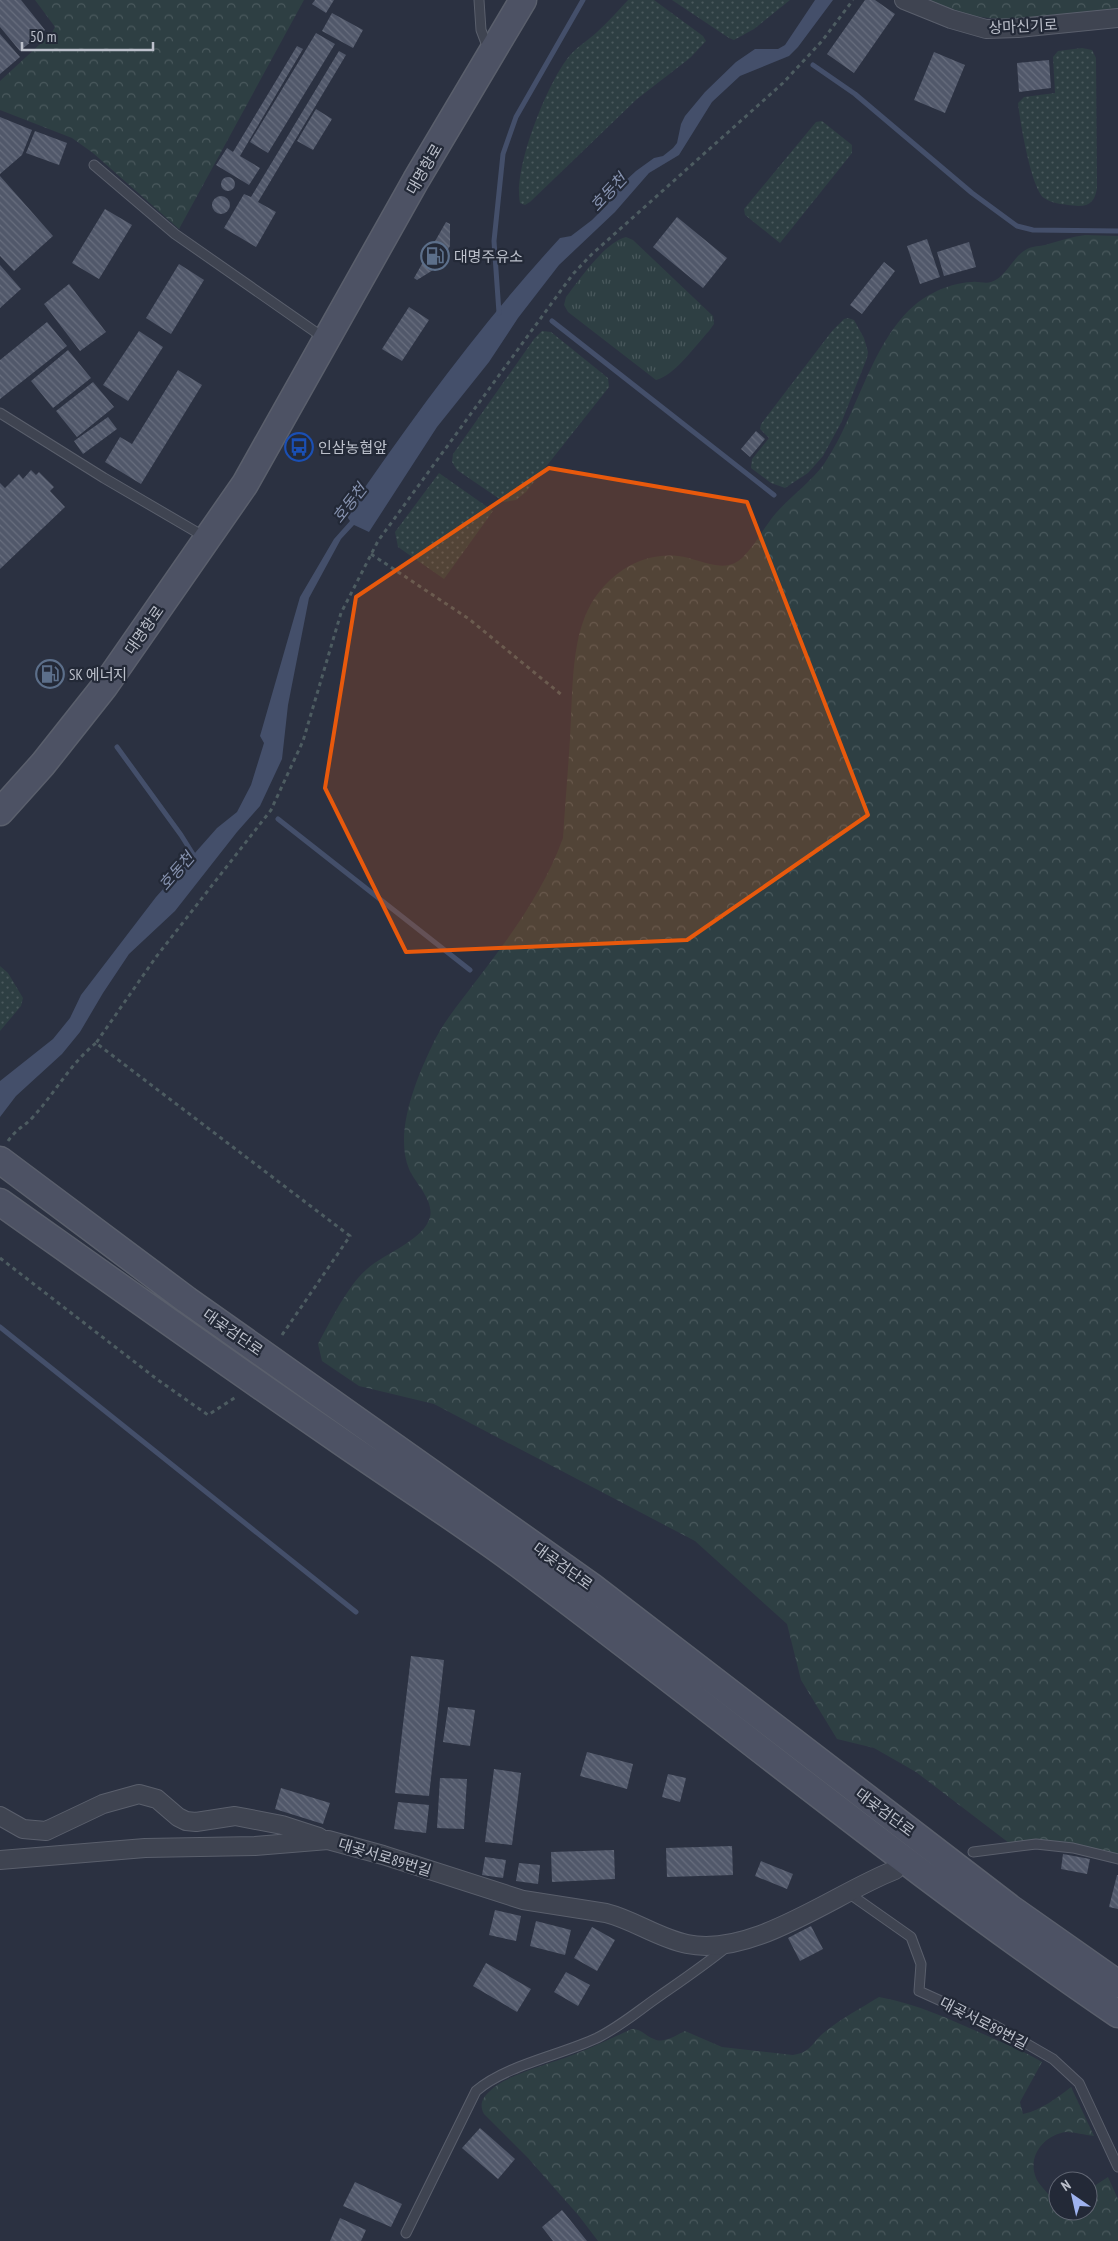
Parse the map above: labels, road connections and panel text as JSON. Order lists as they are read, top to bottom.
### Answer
{
  "streets": {
    "main road": ["대명항로", "대곶검단로"],
    "street": ["상마신기로", "대곶서로89번길"]
  },
  "water": ["호동천"],
  "places": {
    "fuel station": ["대명주유소", "SK 에너지"],
    "bus stop": ["인삼농협앞"]
  },
  "scale_bar": "50 m",
  "north": "top left"
}
